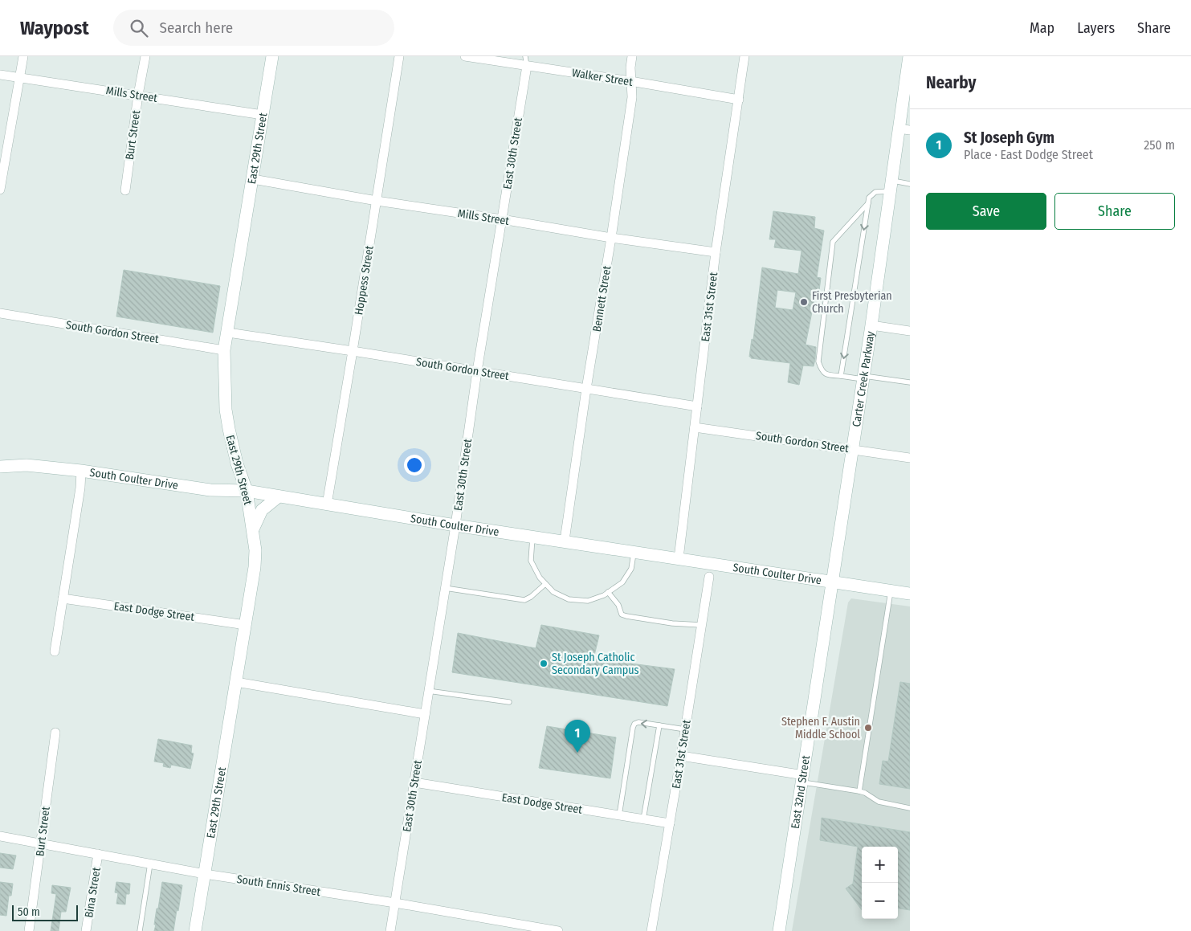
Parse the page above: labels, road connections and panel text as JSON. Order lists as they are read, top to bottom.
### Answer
{
  "streets": {
    "street": [
      "Walker Street",
      "Mills Street",
      "Burt Street",
      "East 29th Street",
      "East 30th Street",
      "Hoppess Street",
      "Bennett Street",
      "East 31st Street",
      "South Gordon Street",
      "Carter Creek Parkway",
      "South Coulter Drive",
      "East Dodge Street",
      "East 32nd Street",
      "South Ennis Street",
      "Bina Street"
    ]
  },
  "crossings": [
    ["Walker Street", "East 30th Street"],
    ["Walker Street", "Bennett Street"],
    ["Walker Street", "East 31st Street"],
    ["Mills Street", "Burt Street"],
    ["Mills Street", "East 29th Street"],
    ["Mills Street", "East 30th Street"],
    ["Mills Street", "Hoppess Street"],
    ["Mills Street", "Bennett Street"],
    ["Mills Street", "East 31st Street"],
    ["Burt Street", "South Ennis Street"],
    ["East 29th Street", "South Gordon Street"],
    ["East 29th Street", "South Coulter Drive"],
    ["East 29th Street", "East Dodge Street"],
    ["East 29th Street", "South Ennis Street"],
    ["East 30th Street", "South Gordon Street"],
    ["East 30th Street", "South Coulter Drive"],
    ["East 30th Street", "East Dodge Street"],
    ["East 30th Street", "South Ennis Street"],
    ["Hoppess Street", "South Gordon Street"],
    ["Hoppess Street", "South Coulter Drive"],
    ["Bennett Street", "South Gordon Street"],
    ["Bennett Street", "South Coulter Drive"],
    ["East 31st Street", "South Gordon Street"],
    ["East 31st Street", "South Coulter Drive"],
    ["East 31st Street", "East Dodge Street"],
    ["South Gordon Street", "Carter Creek Parkway"],
    ["Carter Creek Parkway", "South Coulter Drive"],
    ["Carter Creek Parkway", "East 32nd Street"],
    ["South Coulter Drive", "East 32nd Street"],
    ["South Ennis Street", "Bina Street"]
  ],
  "places": ["First Presbyterian Church", "St Joseph Catholic Secondary Campus", "Stephen F. Austin Middle School"],
  "scale_bar": "50 m",
  "page": {
    "header": "Waypost",
    "search": "Search here",
    "nav": ["Map", "Layers", "Share"],
    "heading": "Nearby",
    "list": [
      {
        "mark": "1",
        "name": "St Joseph Gym",
        "note": "Place · East Dodge Street",
        "value": "250 m"
      }
    ],
    "buttons": ["Save", "Share"],
    "pins": "1",
    "map_buttons": ["+", "−"],
    "scale": "50 m"
  }
}
